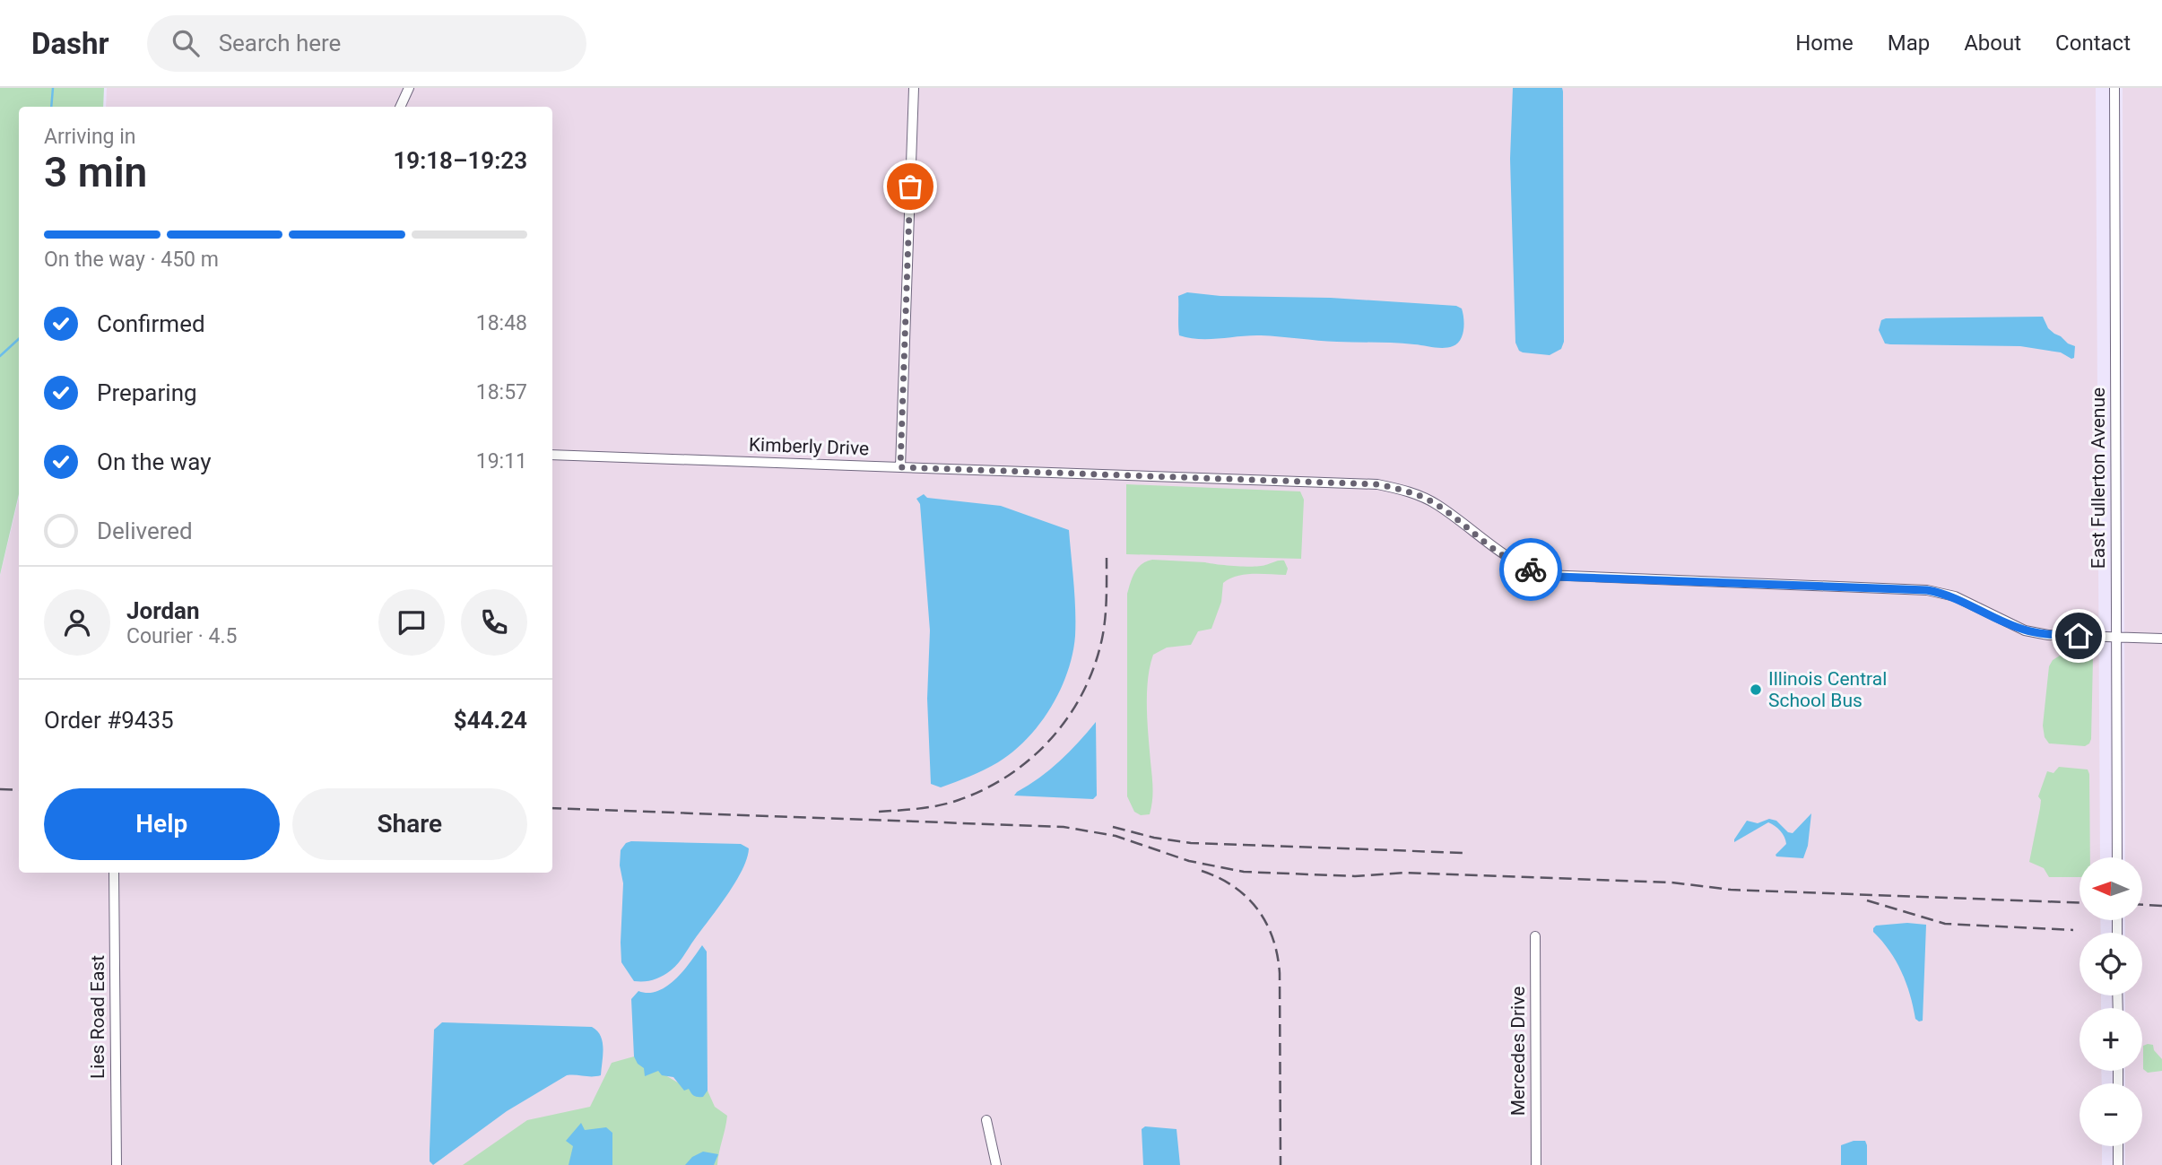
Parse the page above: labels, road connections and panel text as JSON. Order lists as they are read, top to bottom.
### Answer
{
  "streets": {
    "street": [
      "Kimberly Drive",
      "East Fullerton Avenue",
      "Lies Road East",
      "Mercedes Drive"
    ]
  },
  "crossings": [
    ["Kimberly Drive", "East Fullerton Avenue"]
  ],
  "places": ["Illinois Central School Bus"],
  "north": "left",
  "page": {
    "header": "Dashr",
    "search": "Search here",
    "nav": [
      "Home",
      "Map",
      "About",
      "Contact"
    ],
    "heading": ["3 min", "Arriving in", "19:18–19:23"],
    "panel": [
      "Jordan",
      "Courier · 4.5",
      "Order #9435",
      "$44.24"
    ],
    "bar": "On the way · 450 m",
    "list": [
      ["Confirmed", "18:48"],
      ["Preparing", "18:57"],
      ["On the way", "19:11"],
      "Delivered"
    ],
    "buttons": ["Help", "Share"],
    "map_buttons": ["+", "−"]
  }
}
